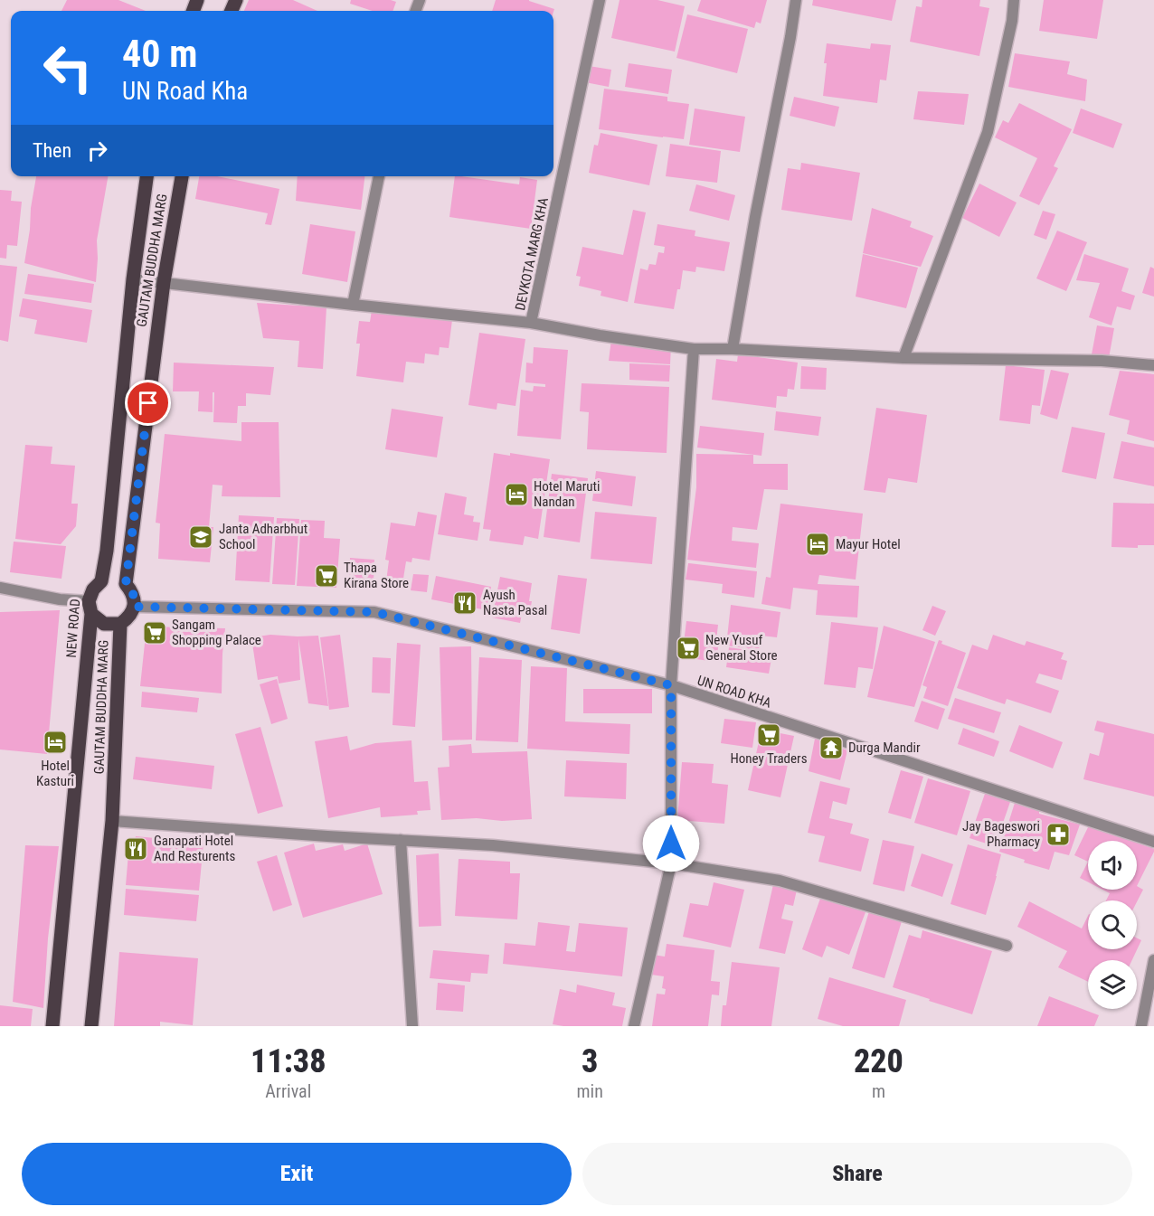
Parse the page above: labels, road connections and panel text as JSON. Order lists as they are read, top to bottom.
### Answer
{
  "streets": {
    "main road": ["GAUTAM BUDDHA MARG", "NEW ROAD"],
    "street": ["DEVKOTA MARG KHA", "UN ROAD KHA"]
  },
  "crossings": [
    ["GAUTAM BUDDHA MARG", "NEW ROAD"],
    ["GAUTAM BUDDHA MARG", "UN ROAD KHA"],
    ["NEW ROAD", "UN ROAD KHA"]
  ],
  "places": {
    "hotel": ["Hotel Maruti Nandan", "Mayur Hotel", "Hotel Kasturi"],
    "school or university": ["Janta Adharbhut School"],
    "supermarket": [
      "Thapa Kirana Store",
      "Sangam Shopping Palace",
      "New Yusuf General Store",
      "Honey Traders"
    ],
    "restaurant": ["Ayush Nasta Pasal", "Ganapati Hotel And Resturents"],
    "temple": ["Durga Mandir"],
    "pharmacy": ["Jay Bageswori Pharmacy"]
  },
  "page": {
    "turn": ["40 m", "UN Road Kha"],
    "then": "Then",
    "eta": [
      "11:38",
      "Arrival",
      "3",
      "min",
      "220",
      "m"
    ],
    "buttons": ["Exit", "Share"]
  }
}
